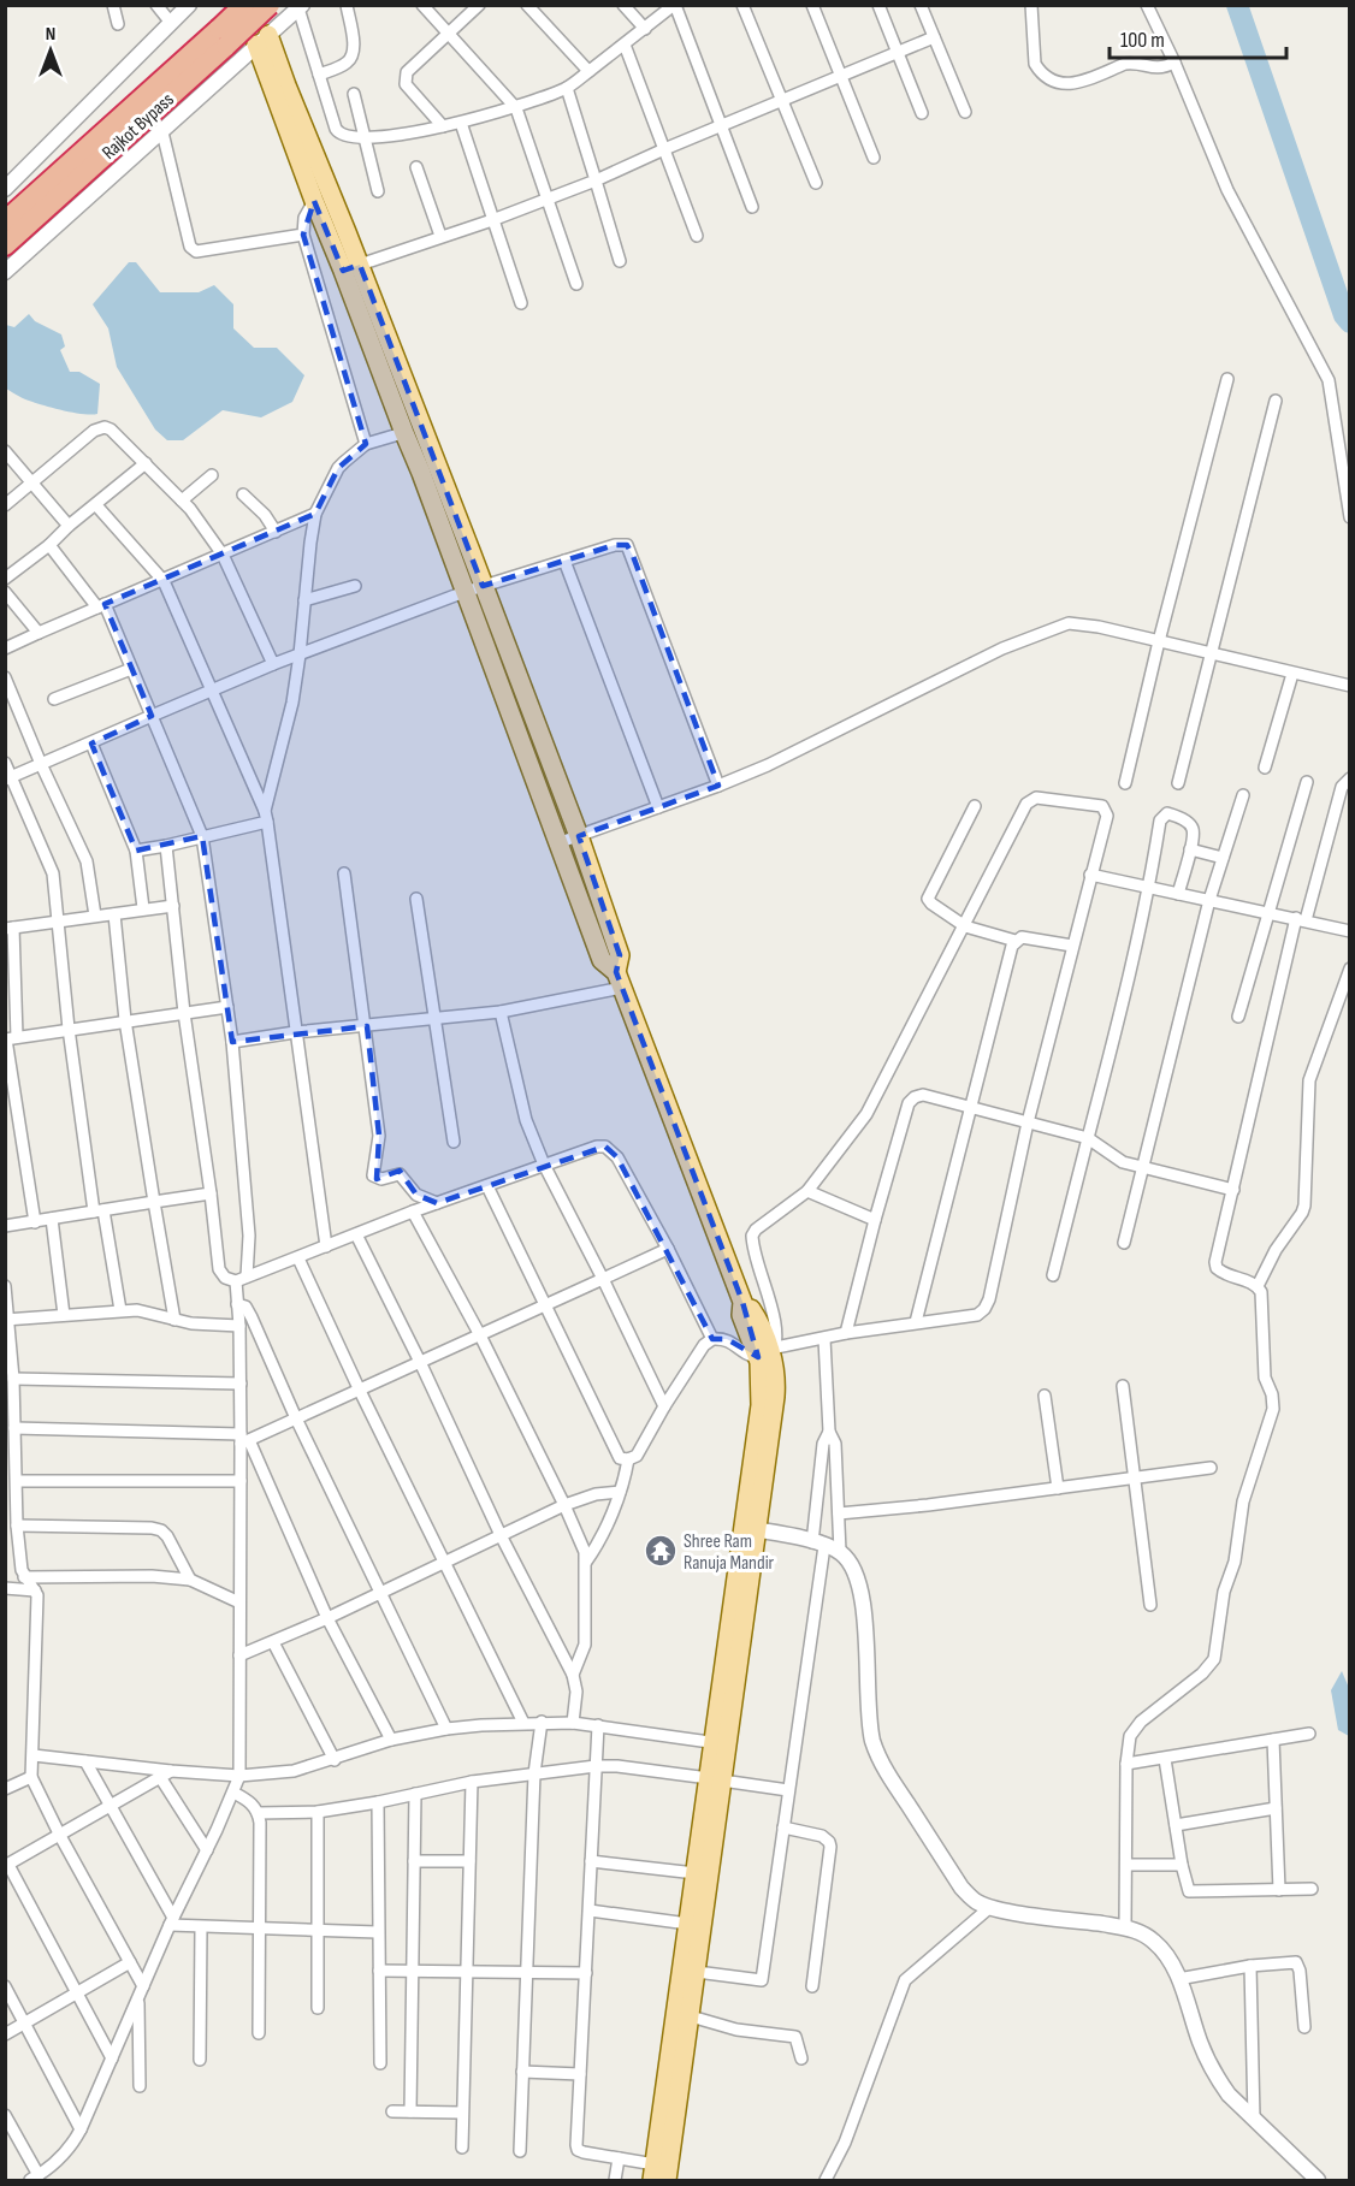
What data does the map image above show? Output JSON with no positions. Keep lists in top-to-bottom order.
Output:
{
  "streets": {
    "highway": ["Rajkot Bypass"]
  },
  "places": {
    "temple": ["Shree Ram Ranuja Mandir"]
  },
  "scale_bar": "100 m",
  "north": "top"
}
